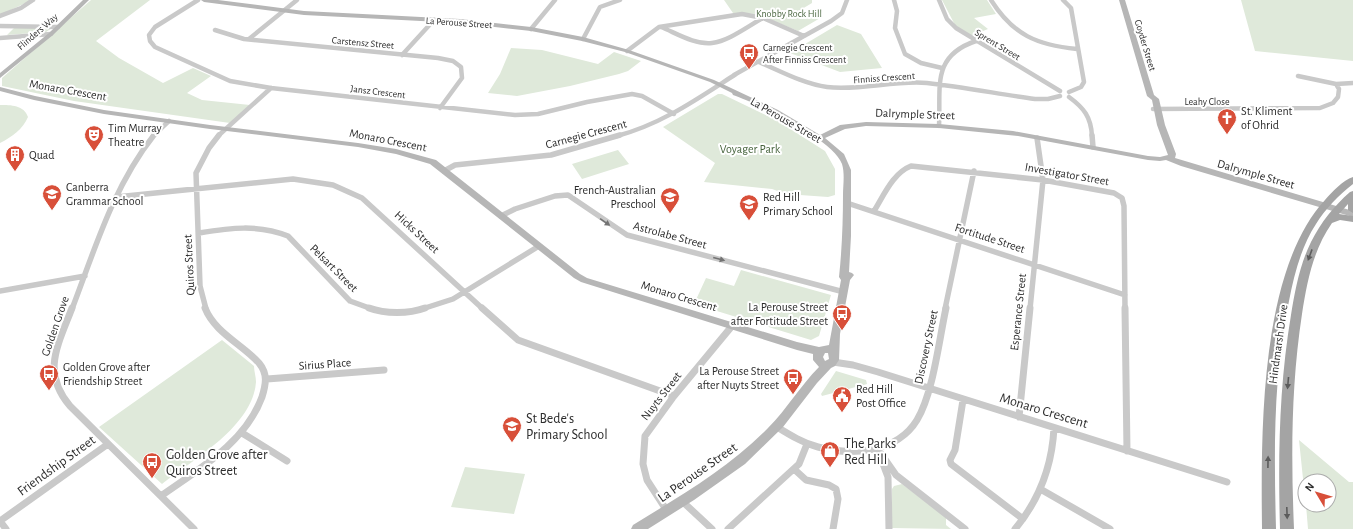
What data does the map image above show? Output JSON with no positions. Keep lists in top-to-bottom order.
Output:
{
  "streets": {
    "main road": ["Hindmarsh Drive"],
    "street": [
      "La Perouse Street",
      "Flinders Way",
      "Carstensz Street",
      "Sprent Street",
      "Goyder Street",
      "Finniss Crescent",
      "Monaro Crescent",
      "Jansz Crescent",
      "Leahy Close",
      "Dalrymple Street",
      "Carnegie Crescent",
      "Investigator Street",
      "Hicks Street",
      "Astrolabe Street",
      "Fortitude Street",
      "Quiros Street",
      "Pelsart Street",
      "Esperance Street",
      "Golden Grove",
      "Discovery Street",
      "Sirius Place",
      "Nuyts Street",
      "Friendship Street"
    ]
  },
  "crossings": [
    ["La Perouse Street", "Monaro Crescent"],
    ["La Perouse Street", "Dalrymple Street"],
    ["La Perouse Street", "Carnegie Crescent"],
    ["La Perouse Street", "Astrolabe Street"],
    ["La Perouse Street", "Fortitude Street"],
    ["La Perouse Street", "Discovery Street"],
    ["La Perouse Street", "Nuyts Street"],
    ["Carstensz Street", "Jansz Crescent"],
    ["Sprent Street", "Finniss Crescent"],
    ["Goyder Street", "Leahy Close"],
    ["Goyder Street", "Dalrymple Street"],
    ["Finniss Crescent", "Carnegie Crescent"],
    ["Monaro Crescent", "Carnegie Crescent"],
    ["Monaro Crescent", "Investigator Street"],
    ["Monaro Crescent", "Astrolabe Street"],
    ["Monaro Crescent", "Quiros Street"],
    ["Monaro Crescent", "Pelsart Street"],
    ["Monaro Crescent", "Esperance Street"],
    ["Monaro Crescent", "Golden Grove"],
    ["Monaro Crescent", "Discovery Street"],
    ["Monaro Crescent", "Nuyts Street"],
    ["Jansz Crescent", "Carnegie Crescent"],
    ["Jansz Crescent", "Quiros Street"],
    ["Dalrymple Street", "Esperance Street"],
    ["Dalrymple Street", "Hindmarsh Drive"],
    ["Investigator Street", "Fortitude Street"],
    ["Investigator Street", "Esperance Street"],
    ["Investigator Street", "Discovery Street"],
    ["Hicks Street", "Quiros Street"],
    ["Hicks Street", "Pelsart Street"],
    ["Hicks Street", "Golden Grove"],
    ["Hicks Street", "Nuyts Street"],
    ["Fortitude Street", "Esperance Street"],
    ["Fortitude Street", "Discovery Street"],
    ["Quiros Street", "Pelsart Street"],
    ["Quiros Street", "Sirius Place"],
    ["Golden Grove", "Friendship Street"]
  ],
  "one_way": ["Astrolabe Street"],
  "parks": ["Knobby Rock Hill", "Voyager Park"],
  "places": {
    "bus stop": [
      "Carnegie Crescent After Finniss Crescent",
      "La Perouse Street after Fortitude Street",
      "Golden Grove after Friendship Street",
      "La Perouse Street after Nuyts Street",
      "Golden Grove after Quiros Street"
    ],
    "church": ["St. Kliment of Ohrid"],
    "theatre": ["Tim Murray Theatre"],
    "building": ["Quad"],
    "school or university": [
      "Canberra Grammar School",
      "French-Australian Preschool",
      "Red Hill Primary School",
      "St Bede's Primary School"
    ],
    "public building": ["Red Hill Post Office"],
    "shop": ["The Parks Red Hill"]
  },
  "north": "top left"
}
